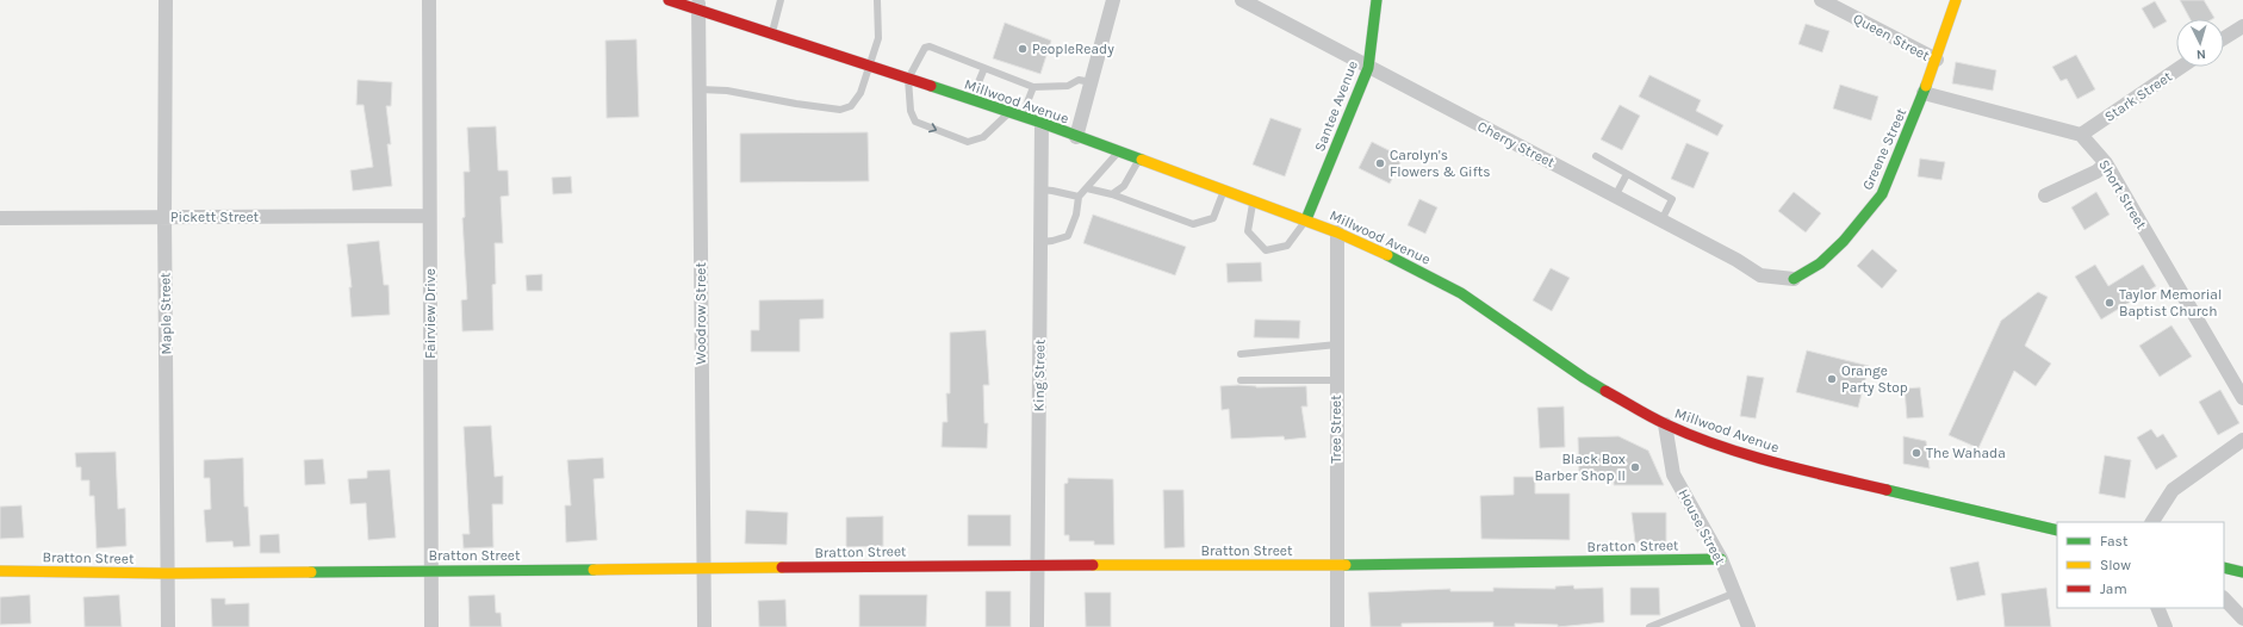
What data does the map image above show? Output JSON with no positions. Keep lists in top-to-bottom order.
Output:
{
  "streets": {
    "street": [
      "Queen Street",
      "Stark Street",
      "Millwood Avenue",
      "Santee Avenue",
      "Cherry Street",
      "Greene Street",
      "Short Street",
      "Pickett Street",
      "Maple Street",
      "Fairview Drive",
      "Woodrow Street",
      "King Street",
      "Tree Street",
      "House Street",
      "Bratton Street"
    ]
  },
  "crossings": [
    ["Queen Street", "Greene Street"],
    ["Stark Street", "Short Street"],
    ["Millwood Avenue", "Santee Avenue"],
    ["Millwood Avenue", "Woodrow Street"],
    ["Millwood Avenue", "King Street"],
    ["Millwood Avenue", "Tree Street"],
    ["Millwood Avenue", "House Street"],
    ["Santee Avenue", "Cherry Street"],
    ["Cherry Street", "Greene Street"],
    ["Pickett Street", "Maple Street"],
    ["Pickett Street", "Fairview Drive"],
    ["Maple Street", "Bratton Street"],
    ["Fairview Drive", "Bratton Street"],
    ["Woodrow Street", "Bratton Street"],
    ["King Street", "Bratton Street"],
    ["Tree Street", "Bratton Street"],
    ["House Street", "Bratton Street"]
  ],
  "places": [
    "PeopleReady",
    "Carolyn's Flowers & Gifts",
    "Taylor Memorial Baptist Church",
    "Orange Party Stop",
    "The Wahada",
    "Black Box Barber Shop II"
  ],
  "legend": ["Fast", "Slow", "Jam"],
  "north": "bottom"
}
